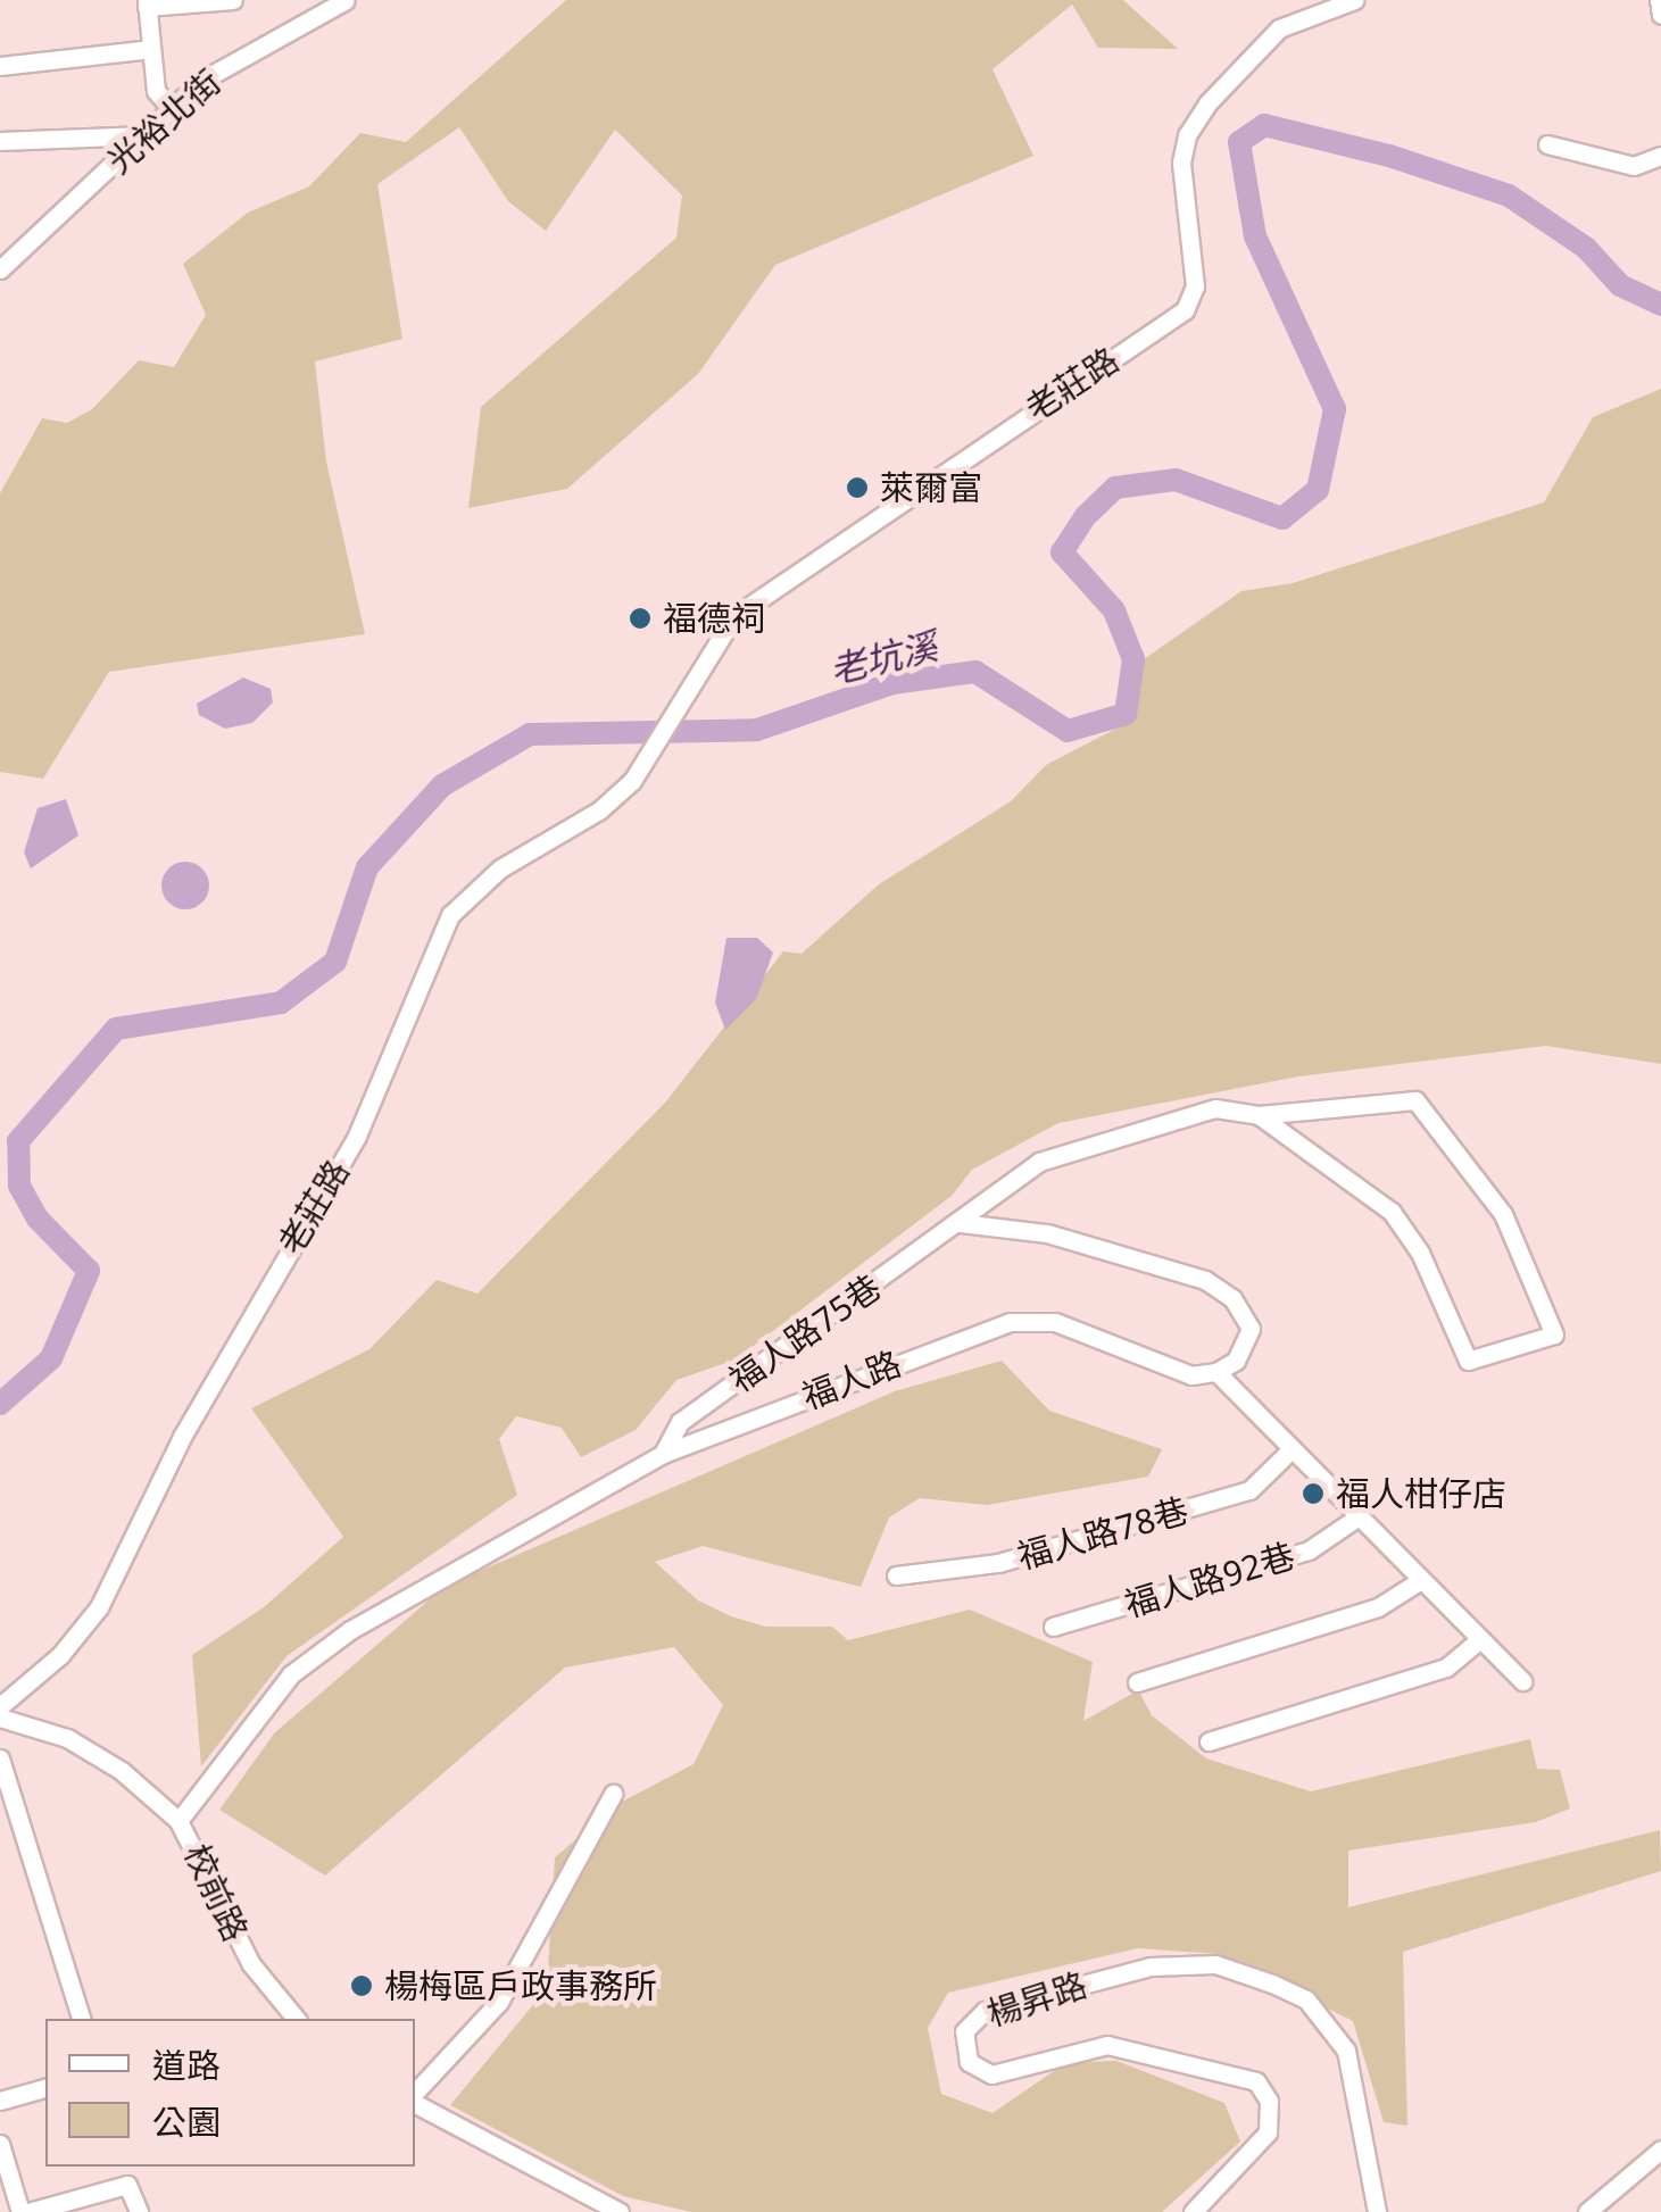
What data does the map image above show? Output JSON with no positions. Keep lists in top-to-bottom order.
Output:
{
  "streets": {
    "street": [
      "光裕北街",
      "老莊路",
      "福人路75巷",
      "福人路",
      "福人路78巷",
      "福人路92巷",
      "校前路",
      "楊昇路"
    ]
  },
  "crossings": [
    ["福人路75巷", "福人路"],
    ["福人路", "校前路"]
  ],
  "water": ["老坑溪"],
  "places": [
    "萊爾富",
    "福德祠",
    "福人柑仔店",
    "楊梅區戶政事務所"
  ],
  "legend": ["道路", "公園"]
}
